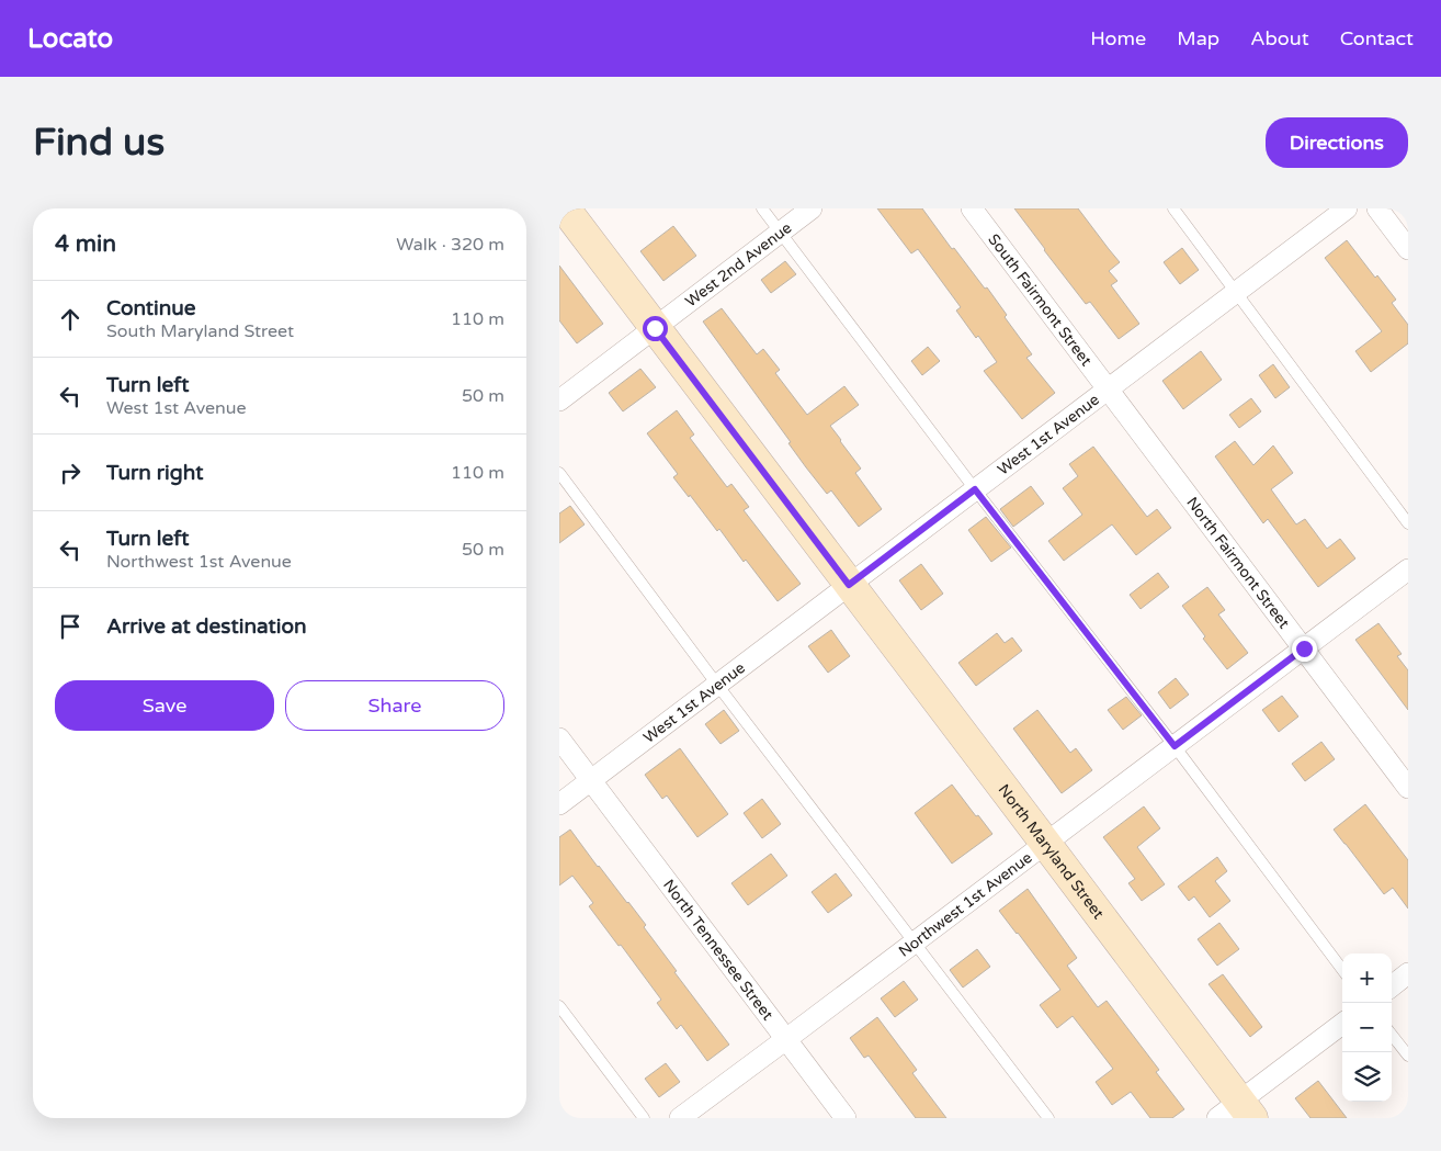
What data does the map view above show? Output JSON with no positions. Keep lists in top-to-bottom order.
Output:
{
  "streets": {
    "street": [
      "West 2nd Avenue",
      "South Fairmont Street",
      "West 1st Avenue",
      "North Fairmont Street",
      "North Maryland Street",
      "Northwest 1st Avenue",
      "North Tennessee Street"
    ]
  },
  "crossings": [
    ["West 2nd Avenue", "North Maryland Street"],
    ["South Fairmont Street", "West 1st Avenue"],
    ["South Fairmont Street", "North Fairmont Street"],
    ["West 1st Avenue", "North Fairmont Street"],
    ["West 1st Avenue", "North Maryland Street"],
    ["West 1st Avenue", "North Tennessee Street"],
    ["North Fairmont Street", "Northwest 1st Avenue"],
    ["North Maryland Street", "Northwest 1st Avenue"],
    ["Northwest 1st Avenue", "North Tennessee Street"]
  ],
  "page": {
    "header": "Locato",
    "nav": [
      "Home",
      "Map",
      "About",
      "Contact"
    ],
    "buttons": [
      "Directions",
      ["Save", "Share"]
    ],
    "title": "Find us",
    "heading": ["4 min", "Walk · 320 m"],
    "list": [
      ["Continue", "South Maryland Street", "110 m"],
      ["Turn left", "West 1st Avenue", "50 m"],
      ["Turn right", "110 m"],
      ["Turn left", "Northwest 1st Avenue", "50 m"],
      "Arrive at destination"
    ],
    "map_buttons": ["+", "−"]
  }
}
